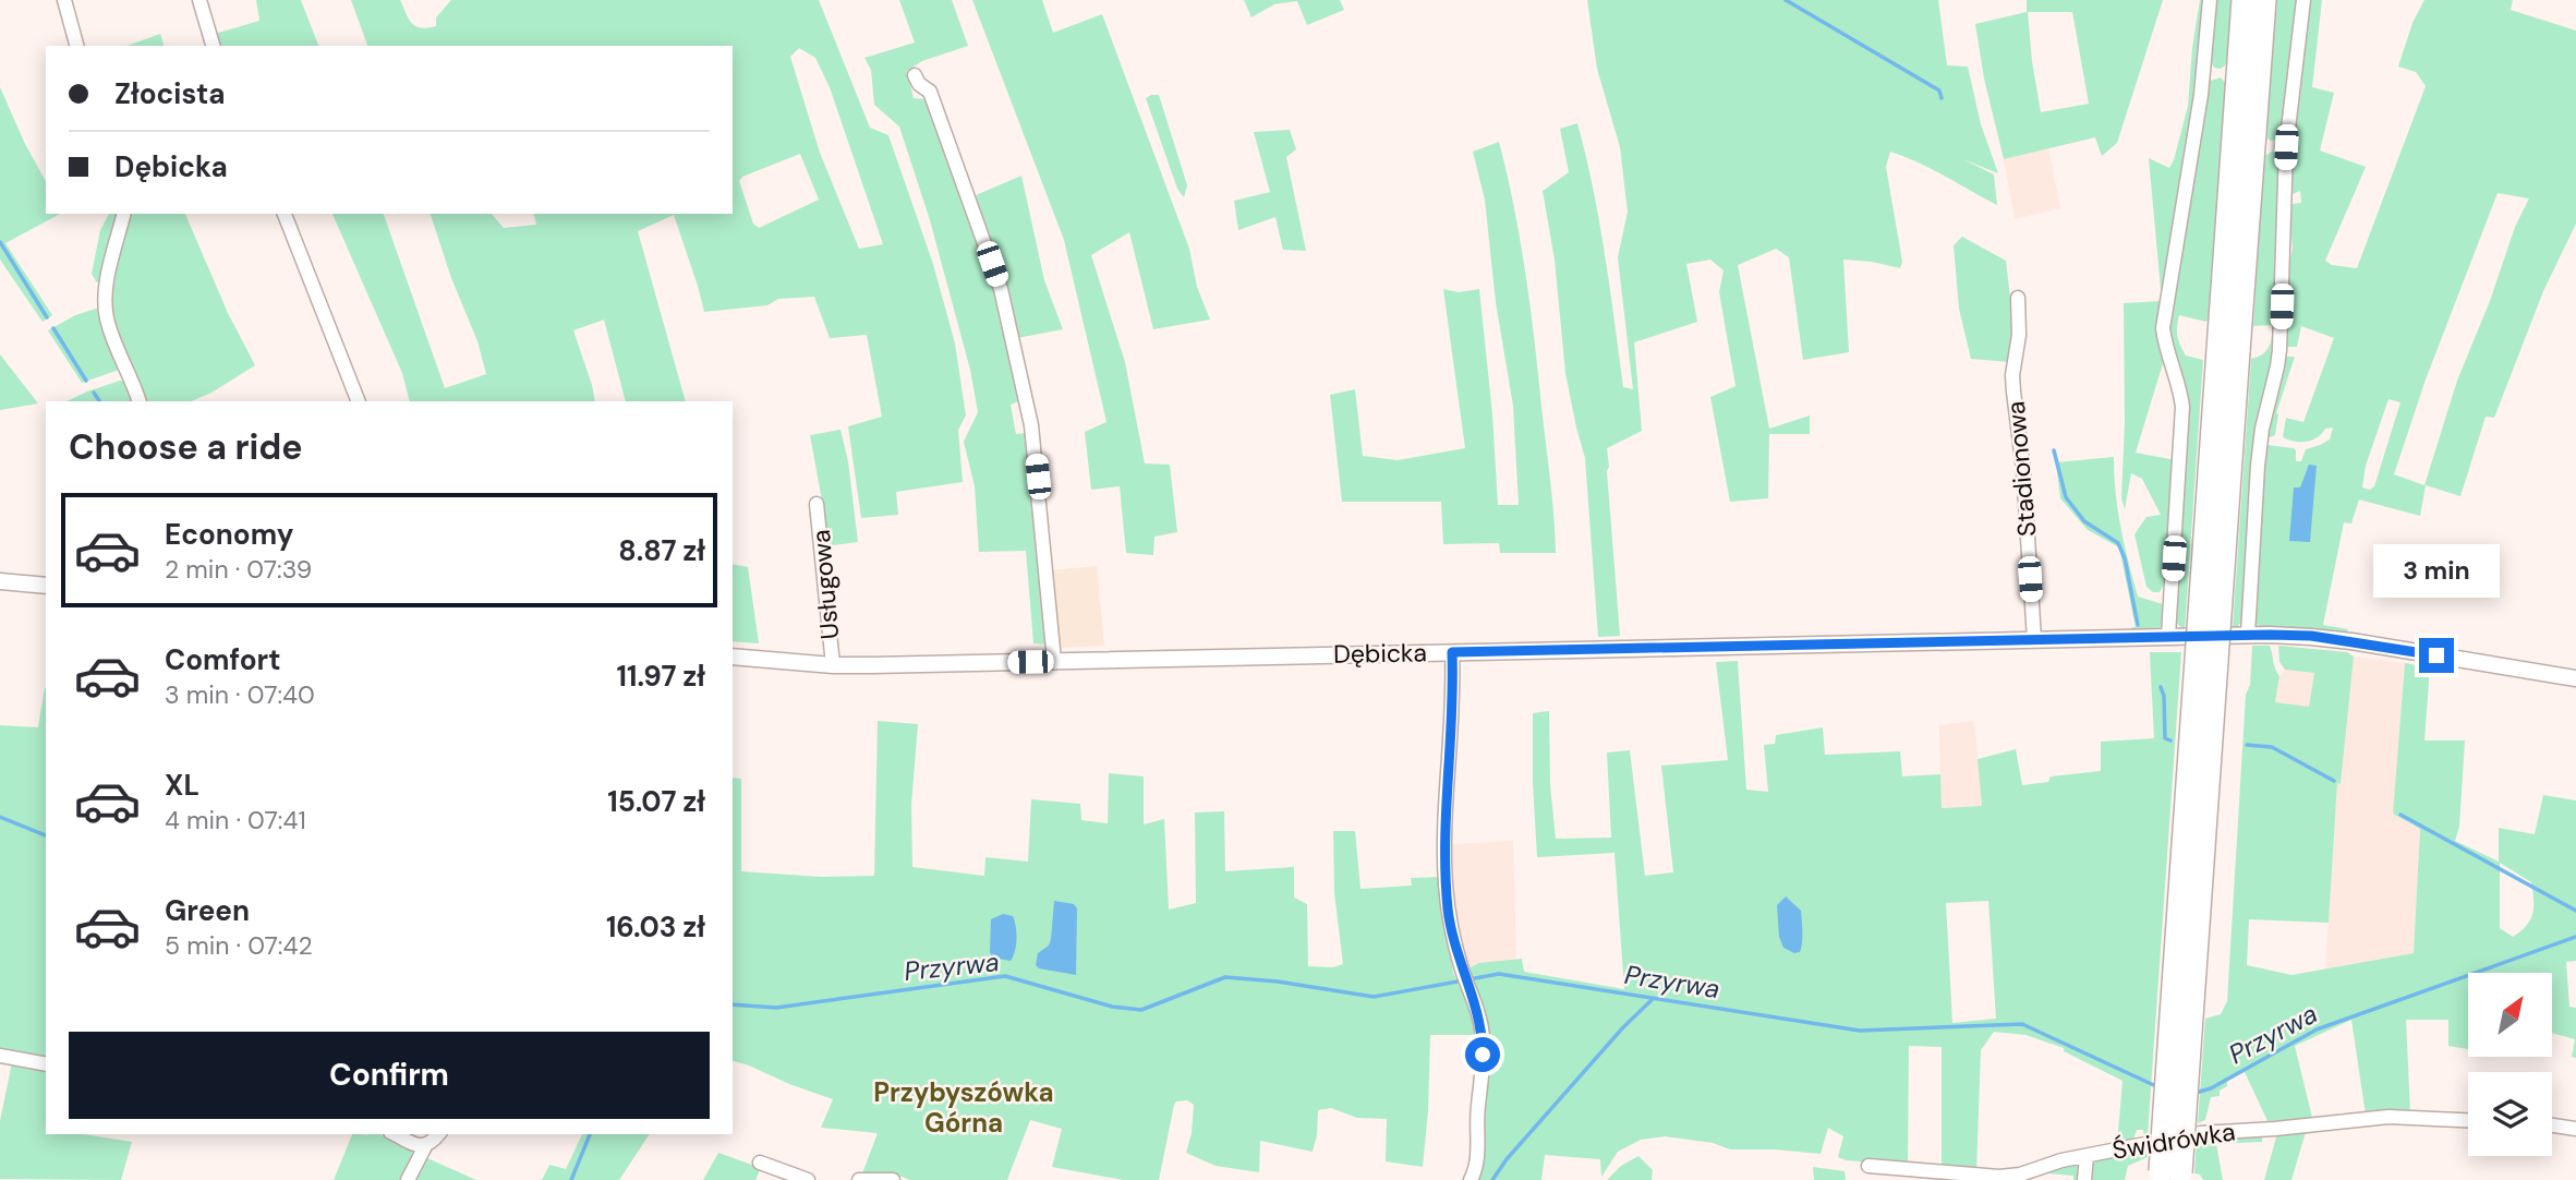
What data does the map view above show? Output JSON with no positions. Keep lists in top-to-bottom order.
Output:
{
  "streets": {
    "street": [
      "Stadionowa",
      "Usługowa",
      "Dębicka",
      "Świdrówka"
    ]
  },
  "crossings": [
    ["Stadionowa", "Dębicka"],
    ["Usługowa", "Dębicka"]
  ],
  "districts": ["Przybyszówka Górna"],
  "water": ["Przyrwa"],
  "north": "top right",
  "page": {
    "banner": ["Złocista", "Dębicka"],
    "heading": "Choose a ride",
    "list": [
      {
        "name": "Economy",
        "note": "2 min · 07:39",
        "value": "8.87 zł"
      },
      {
        "name": "Comfort",
        "note": "3 min · 07:40",
        "value": "11.97 zł"
      },
      {
        "name": "XL",
        "note": "4 min · 07:41",
        "value": "15.07 zł"
      },
      {
        "name": "Green",
        "note": "5 min · 07:42",
        "value": "16.03 zł"
      }
    ],
    "bubble": "3 min",
    "buttons": "Confirm"
  }
}
